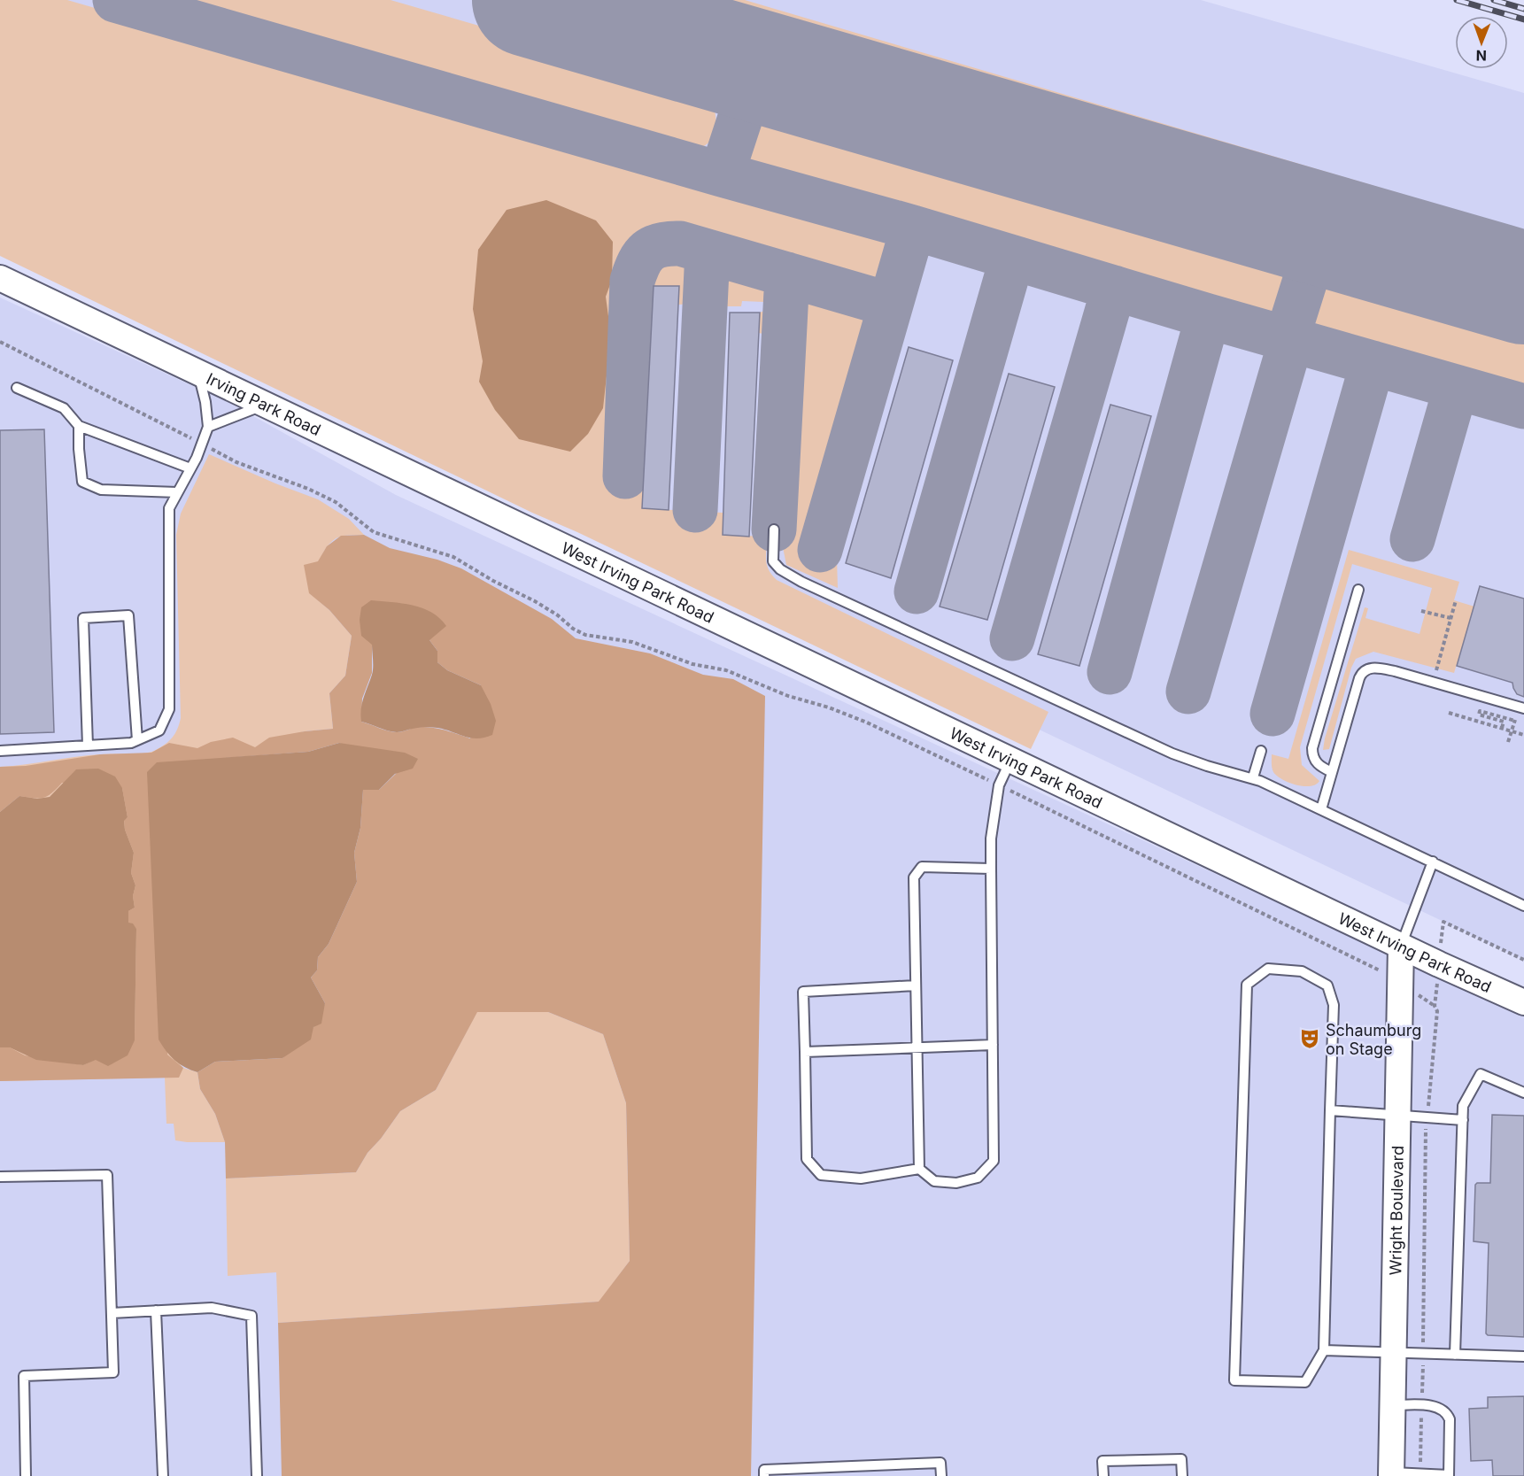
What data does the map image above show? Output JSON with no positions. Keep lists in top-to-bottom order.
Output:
{
  "streets": {
    "main road": ["Irving Park Road", "West Irving Park Road", "Wright Boulevard"]
  },
  "crossings": [
    ["Irving Park Road", "West Irving Park Road"],
    ["West Irving Park Road", "Wright Boulevard"]
  ],
  "places": {
    "theatre": ["Schaumburg on Stage"]
  },
  "north": "bottom"
}
